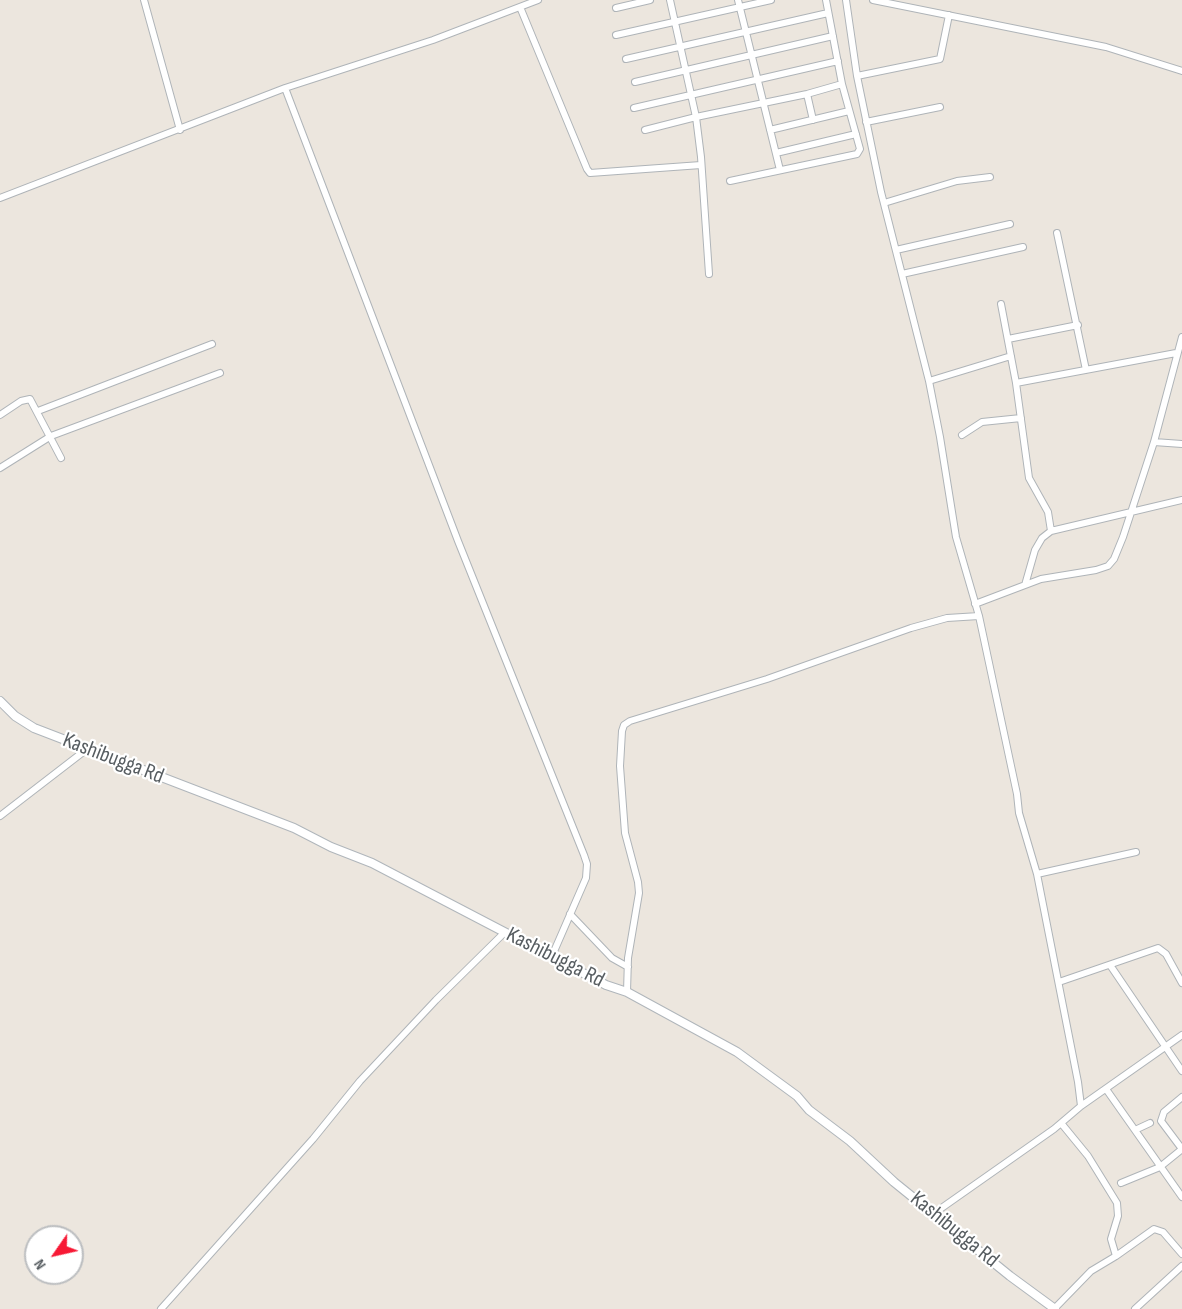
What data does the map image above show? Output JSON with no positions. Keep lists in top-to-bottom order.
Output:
{
  "streets": {
    "main road": ["Kashibugga Rd"]
  },
  "north": "bottom left"
}
